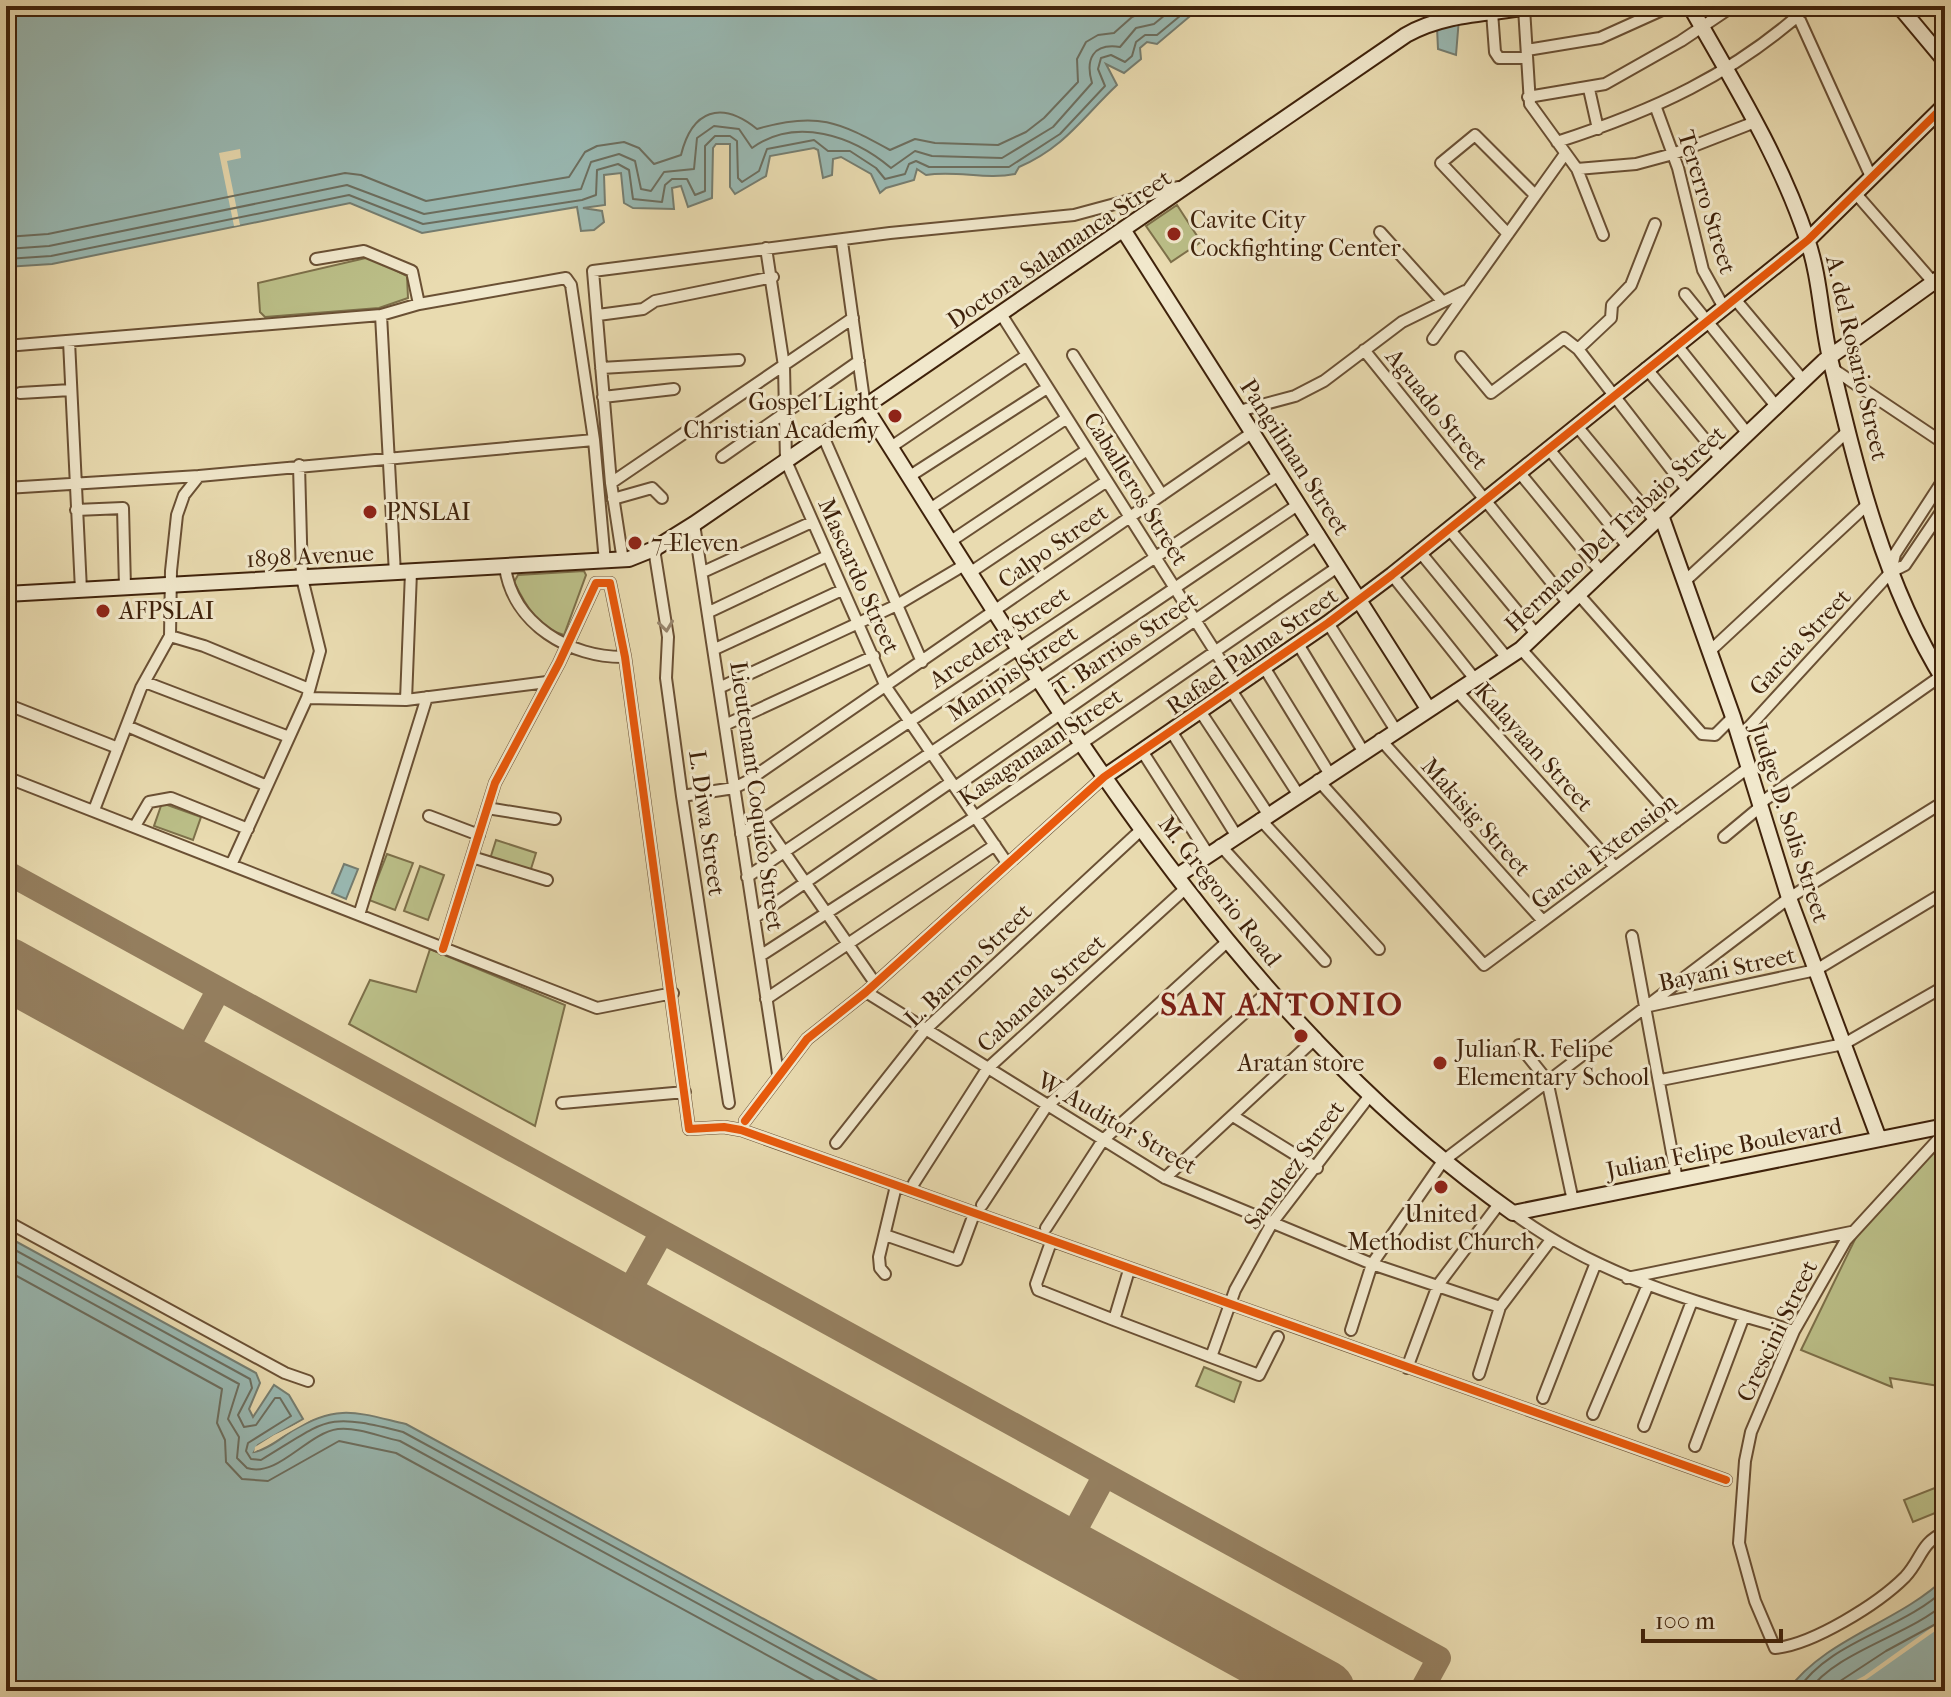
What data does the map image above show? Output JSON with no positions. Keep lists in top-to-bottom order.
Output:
{
  "streets": {
    "street": [
      "Tererro Street",
      "Doctora Salamanca Street",
      "A. del Rosario Street",
      "Aguado Street",
      "Pangilinan Street",
      "Caballeros Street",
      "Hermano Del Trabajo Street",
      "Calpo Street",
      "1898 Avenue",
      "Mascardo Street",
      "Arcedera Street",
      "Garcia Street",
      "T. Barrios Street",
      "Rafael Palma Street",
      "Manipis Street",
      "Kasaganaan Street",
      "Kalayaan Street",
      "Lieutenant Coquico Street",
      "Makisig Street",
      "L. Diwa Street",
      "Judge D. Solis Street",
      "Garcia Extension",
      "M. Gregorio Road",
      "L. Barron Street",
      "Bayani Street",
      "Cabanela Street",
      "W. Auditor Street",
      "Julian Felipe Boulevard",
      "Sanchez Street",
      "Crescini Street"
    ]
  },
  "crossings": [
    ["Tererro Street", "Hermano Del Trabajo Street"],
    ["Tererro Street", "Rafael Palma Street"],
    ["Doctora Salamanca Street", "Pangilinan Street"],
    ["Doctora Salamanca Street", "Caballeros Street"],
    ["Doctora Salamanca Street", "1898 Avenue"],
    ["Doctora Salamanca Street", "Mascardo Street"],
    ["Doctora Salamanca Street", "Lieutenant Coquico Street"],
    ["Doctora Salamanca Street", "L. Diwa Street"],
    ["Doctora Salamanca Street", "M. Gregorio Road"],
    ["A. del Rosario Street", "Hermano Del Trabajo Street"],
    ["A. del Rosario Street", "Garcia Street"],
    ["A. del Rosario Street", "Rafael Palma Street"],
    ["Aguado Street", "Hermano Del Trabajo Street"],
    ["Aguado Street", "Rafael Palma Street"],
    ["Aguado Street", "Judge D. Solis Street"],
    ["Pangilinan Street", "Hermano Del Trabajo Street"],
    ["Pangilinan Street", "Calpo Street"],
    ["Pangilinan Street", "Arcedera Street"],
    ["Pangilinan Street", "T. Barrios Street"],
    ["Pangilinan Street", "Rafael Palma Street"],
    ["Pangilinan Street", "Manipis Street"],
    ["Pangilinan Street", "Kasaganaan Street"],
    ["Caballeros Street", "Hermano Del Trabajo Street"],
    ["Caballeros Street", "Calpo Street"],
    ["Caballeros Street", "Arcedera Street"],
    ["Caballeros Street", "T. Barrios Street"],
    ["Caballeros Street", "Rafael Palma Street"],
    ["Caballeros Street", "Manipis Street"],
    ["Caballeros Street", "Kasaganaan Street"],
    ["Hermano Del Trabajo Street", "Kalayaan Street"],
    ["Hermano Del Trabajo Street", "Makisig Street"],
    ["Hermano Del Trabajo Street", "Judge D. Solis Street"],
    ["Hermano Del Trabajo Street", "Garcia Extension"],
    ["Hermano Del Trabajo Street", "M. Gregorio Road"],
    ["Calpo Street", "Mascardo Street"],
    ["Calpo Street", "Lieutenant Coquico Street"],
    ["Calpo Street", "M. Gregorio Road"],
    ["Mascardo Street", "Arcedera Street"],
    ["Mascardo Street", "T. Barrios Street"],
    ["Mascardo Street", "Rafael Palma Street"],
    ["Mascardo Street", "Manipis Street"],
    ["Mascardo Street", "Kasaganaan Street"],
    ["Arcedera Street", "Lieutenant Coquico Street"],
    ["Arcedera Street", "M. Gregorio Road"],
    ["Garcia Street", "Judge D. Solis Street"],
    ["T. Barrios Street", "Lieutenant Coquico Street"],
    ["T. Barrios Street", "M. Gregorio Road"],
    ["Rafael Palma Street", "Lieutenant Coquico Street"],
    ["Rafael Palma Street", "M. Gregorio Road"],
    ["Rafael Palma Street", "W. Auditor Street"],
    ["Manipis Street", "Lieutenant Coquico Street"],
    ["Manipis Street", "M. Gregorio Road"],
    ["Kasaganaan Street", "Lieutenant Coquico Street"],
    ["Kasaganaan Street", "M. Gregorio Road"],
    ["Kalayaan Street", "Garcia Extension"],
    ["Makisig Street", "Garcia Extension"],
    ["Judge D. Solis Street", "Garcia Extension"],
    ["Judge D. Solis Street", "Bayani Street"],
    ["Judge D. Solis Street", "Julian Felipe Boulevard"],
    ["M. Gregorio Road", "L. Barron Street"],
    ["M. Gregorio Road", "Cabanela Street"],
    ["M. Gregorio Road", "Julian Felipe Boulevard"],
    ["M. Gregorio Road", "Sanchez Street"],
    ["M. Gregorio Road", "Crescini Street"],
    ["L. Barron Street", "W. Auditor Street"],
    ["Cabanela Street", "W. Auditor Street"],
    ["W. Auditor Street", "Sanchez Street"]
  ],
  "districts": ["SAN ANTONIO"],
  "places": [
    "Cavite City Cockfighting Center",
    "Gospel Light Christian Academy",
    "PNSLAI",
    "7-Eleven",
    "AFPSLAI",
    "Aratan store",
    "Julian R. Felipe Elementary School",
    "United Methodist Church"
  ],
  "scale_bar": "100 m"
}
